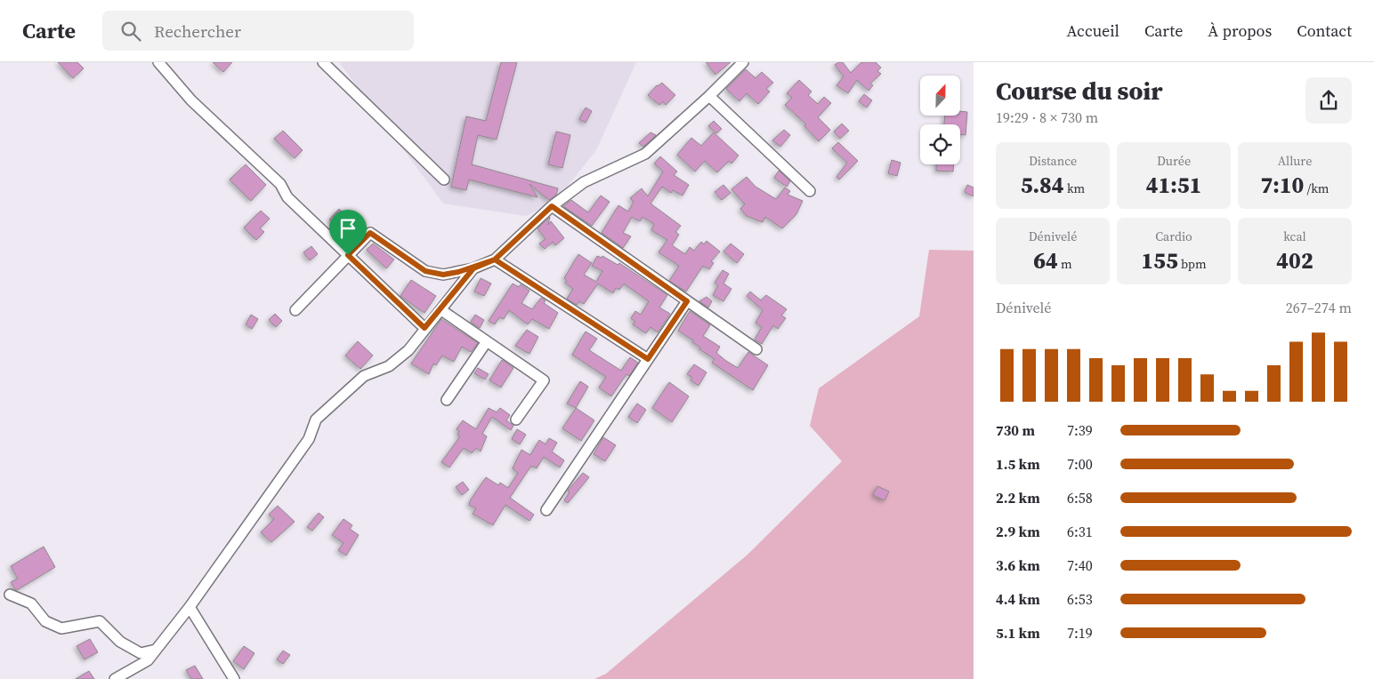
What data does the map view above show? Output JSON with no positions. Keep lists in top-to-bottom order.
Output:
{
  "north": "top",
  "page": {
    "header": "Carte",
    "search": "Rechercher",
    "nav": [
      "Accueil",
      "Carte",
      "À propos",
      "Contact"
    ],
    "heading": ["Course du soir", "19:29 · 8 × 730 m"],
    "stats": [
      ["Distance", "5.84 km"],
      ["Durée", "41:51"],
      ["Allure", "7:10 /km"],
      ["Dénivelé", "64 m"],
      ["Cardio", "155 bpm"],
      ["kcal", "402"]
    ],
    "chart": ["Dénivelé", "267–274 m"],
    "list": [
      {
        "name": "730 m",
        "note": "7:39"
      },
      {
        "name": "1.5 km",
        "note": "7:00"
      },
      {
        "name": "2.2 km",
        "note": "6:58"
      },
      {
        "name": "2.9 km",
        "note": "6:31"
      },
      {
        "name": "3.6 km",
        "note": "7:40"
      },
      {
        "name": "4.4 km",
        "note": "6:53"
      },
      {
        "name": "5.1 km",
        "note": "7:19"
      }
    ]
  }
}
